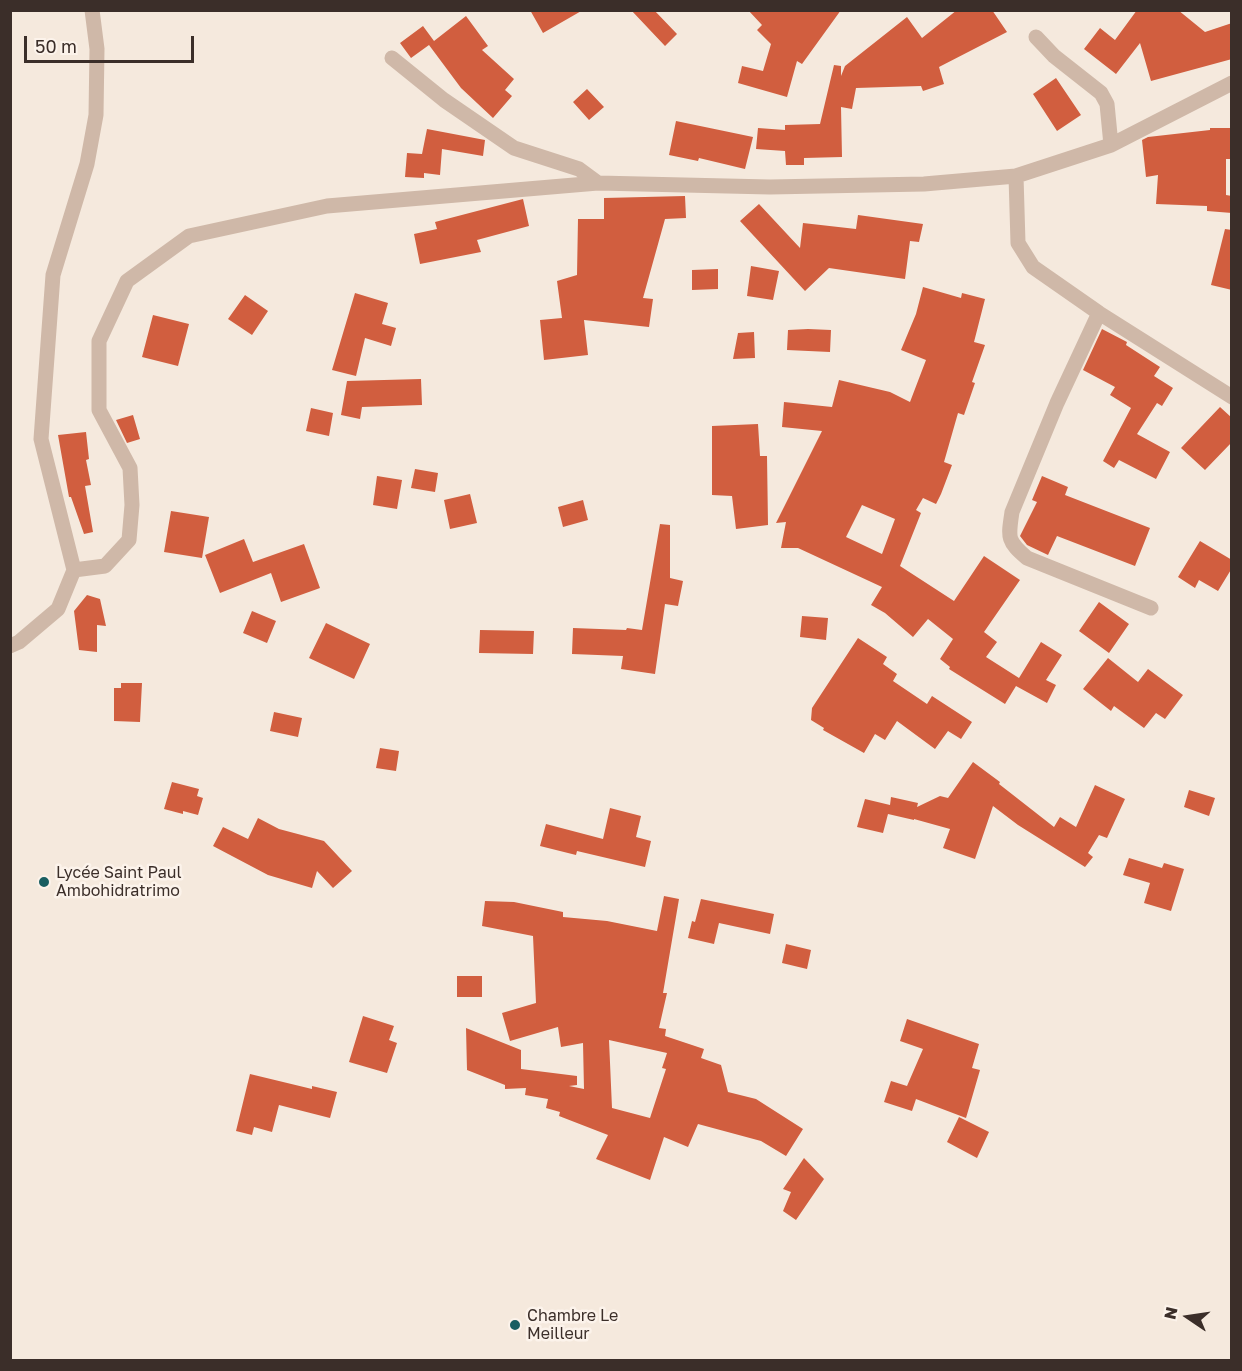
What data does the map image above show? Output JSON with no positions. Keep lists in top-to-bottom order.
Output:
{
  "places": ["Lycée Saint Paul Ambohidratrimo", "Chambre Le Meilleur"],
  "scale_bar": "50 m",
  "north": "left"
}
